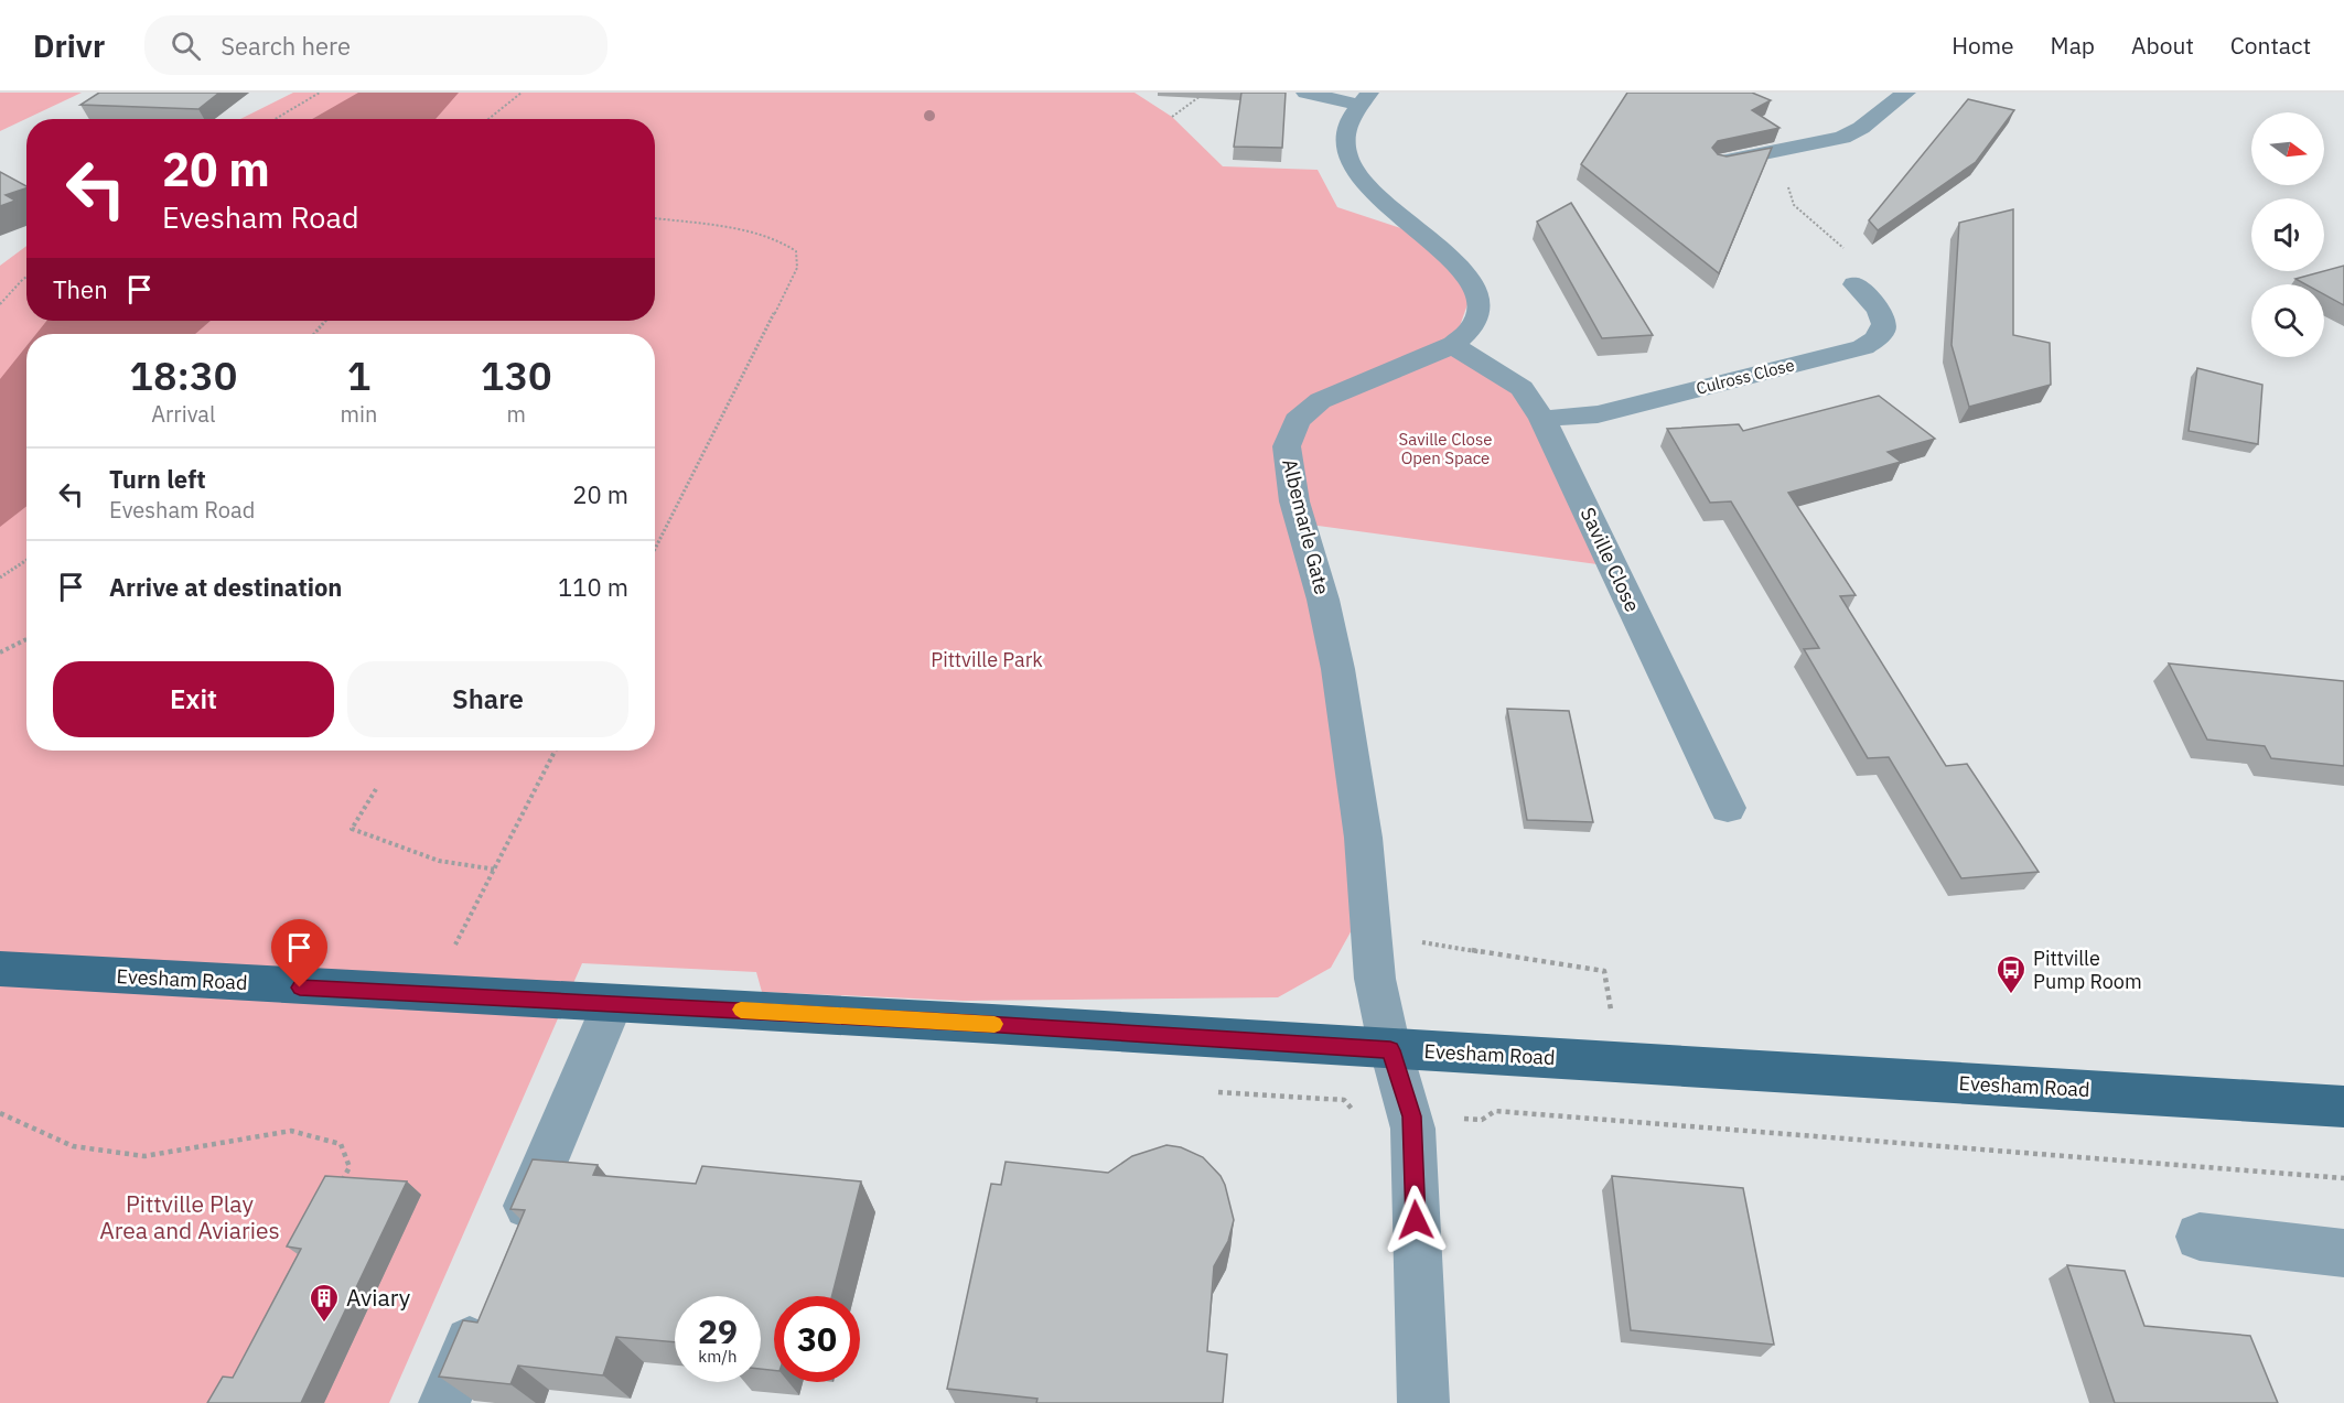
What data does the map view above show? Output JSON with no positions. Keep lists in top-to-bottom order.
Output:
{
  "streets": {
    "main road": ["Evesham Road"],
    "street": ["Culross Close", "Albemarle Gate", "Saville Close"]
  },
  "crossings": [
    ["Culross Close", "Saville Close"],
    ["Albemarle Gate", "Saville Close"],
    ["Albemarle Gate", "Evesham Road"]
  ],
  "parks": ["Saville Close Open Space", "Pittville Park", "Pittville Play Area and Aviaries"],
  "places": {
    "bus stop": ["Pittville Pump Room"],
    "building": ["Aviary"]
  },
  "north": "right",
  "page": {
    "header": "Drivr",
    "search": "Search here",
    "nav": [
      "Home",
      "Map",
      "About",
      "Contact"
    ],
    "turn": ["20 m", "Evesham Road"],
    "then": "Then",
    "eta": [
      "18:30",
      "Arrival",
      "1",
      "min",
      "130",
      "m"
    ],
    "list": [
      {
        "name": "Turn left",
        "note": "Evesham Road",
        "value": "20 m"
      },
      {
        "name": "Arrive at destination",
        "value": "110 m"
      }
    ],
    "buttons": ["Exit", "Share"],
    "speed": "29 km/h",
    "limit": "30"
  }
}
